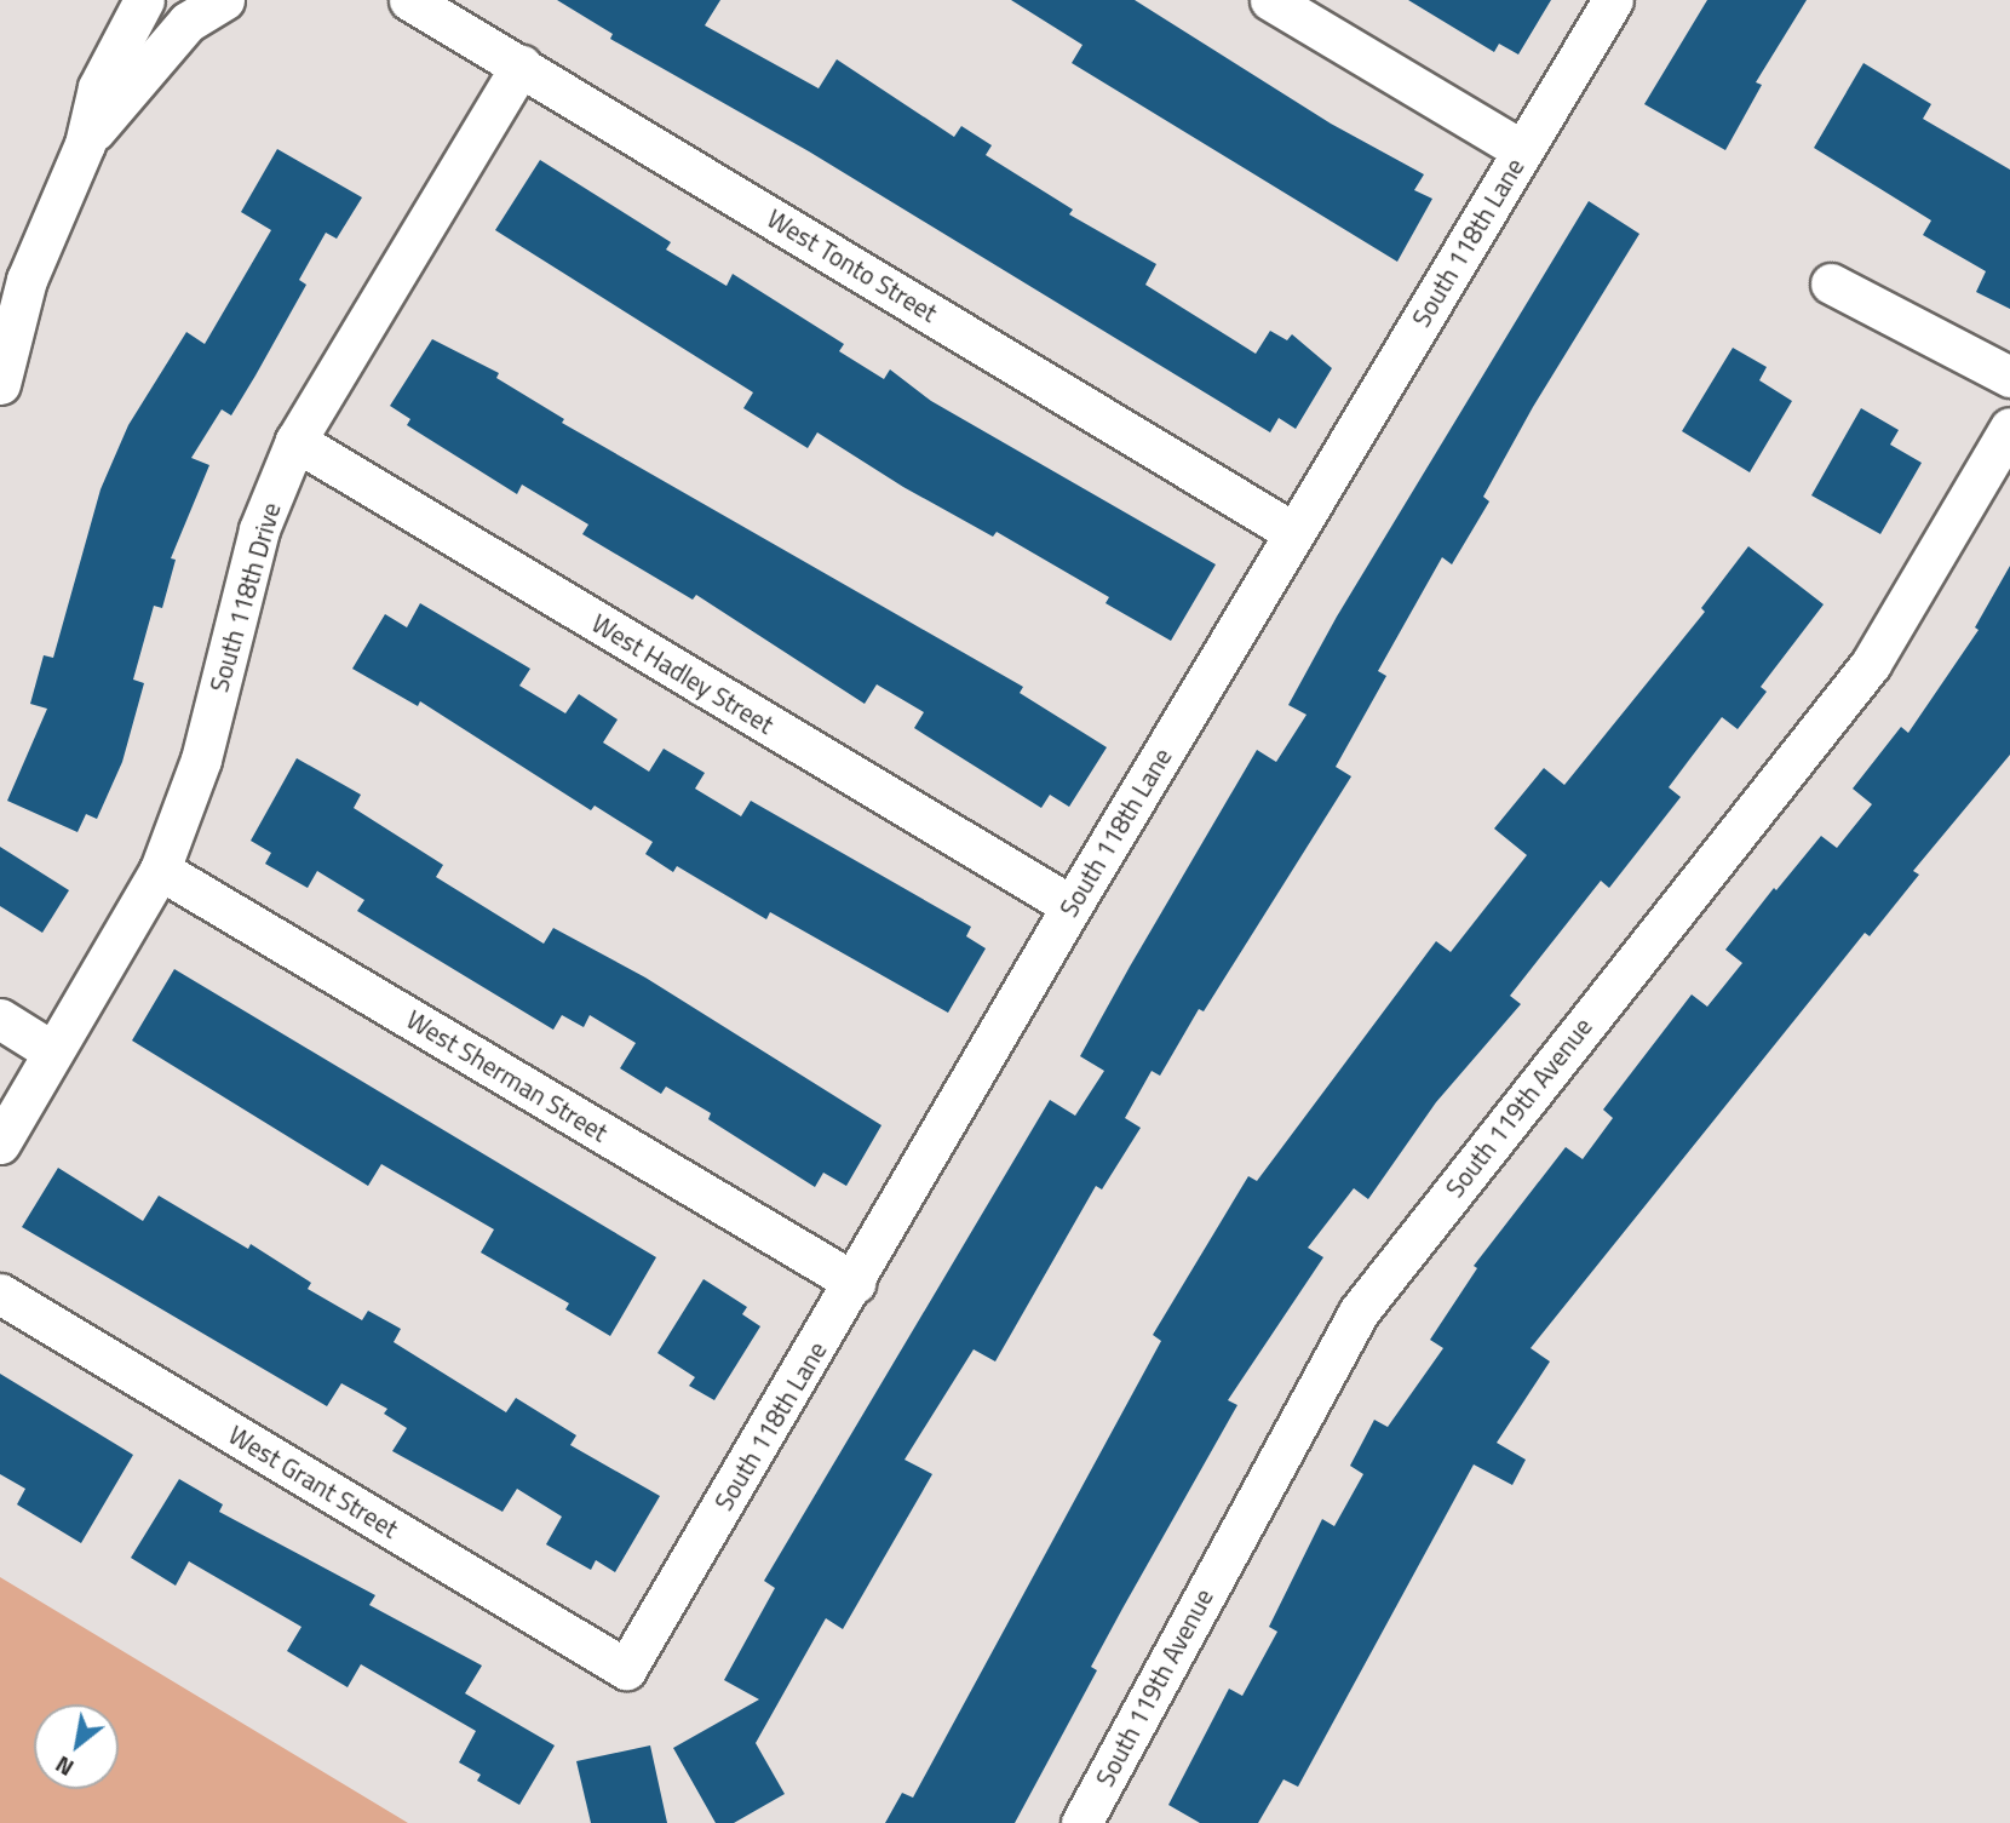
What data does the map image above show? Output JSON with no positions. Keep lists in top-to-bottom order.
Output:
{
  "streets": {
    "street": [
      "South 118th Lane",
      "West Tonto Street",
      "South 118th Drive",
      "West Hadley Street",
      "West Sherman Street",
      "South 119th Avenue",
      "West Grant Street"
    ]
  },
  "crossings": [
    ["South 118th Lane", "West Tonto Street"],
    ["South 118th Lane", "West Hadley Street"],
    ["South 118th Lane", "West Sherman Street"],
    ["South 118th Lane", "West Grant Street"],
    ["West Tonto Street", "South 118th Drive"],
    ["South 118th Drive", "West Hadley Street"],
    ["South 118th Drive", "West Sherman Street"]
  ],
  "north": "bottom left"
}
